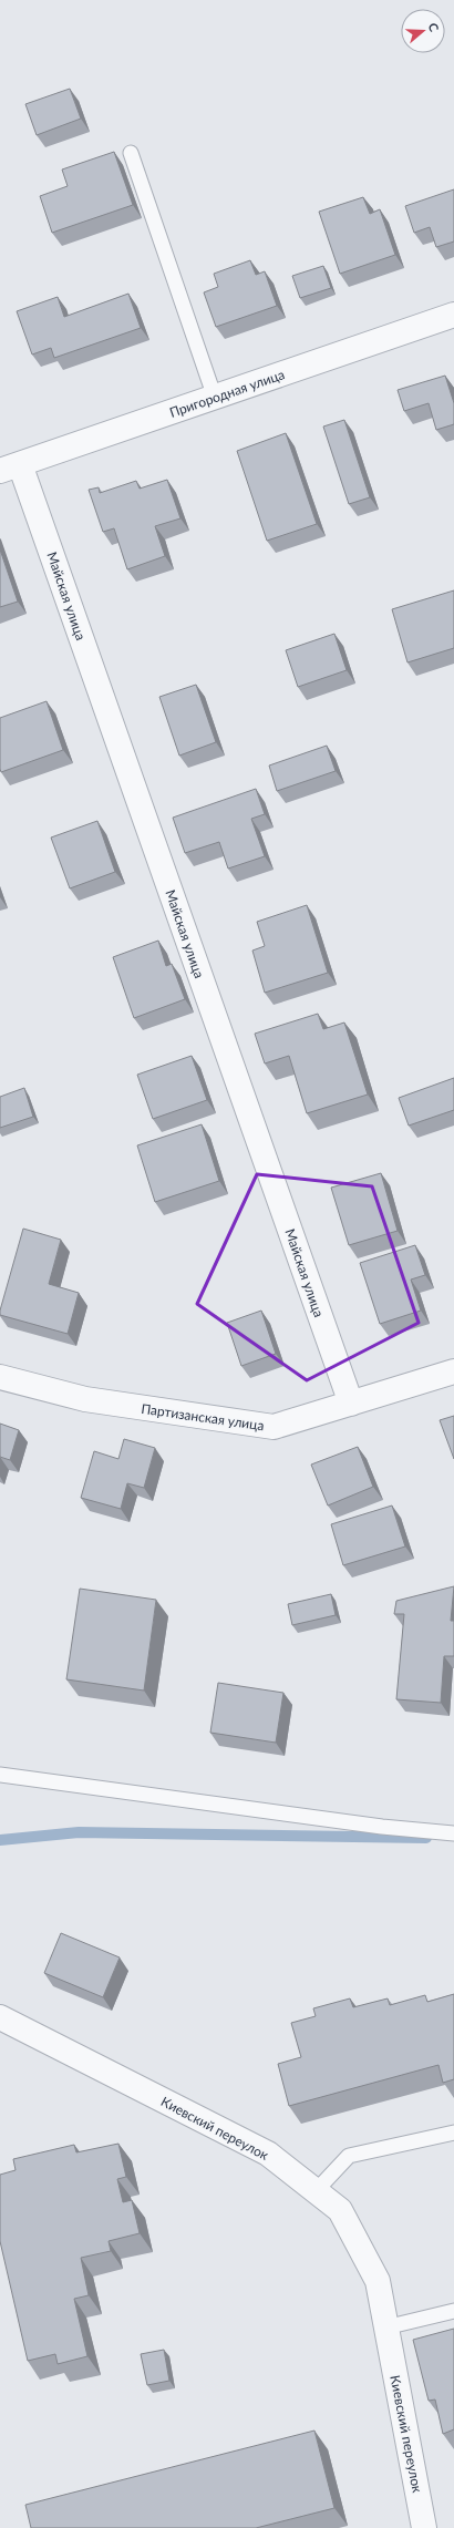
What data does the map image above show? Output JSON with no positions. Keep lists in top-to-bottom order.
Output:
{
  "streets": {
    "street": [
      "Пригородная улица",
      "Майская улица",
      "Партизанская улица",
      "Киевский переулок"
    ]
  },
  "crossings": [
    ["Пригородная улица", "Майская улица"],
    ["Майская улица", "Партизанская улица"]
  ],
  "north": "right"
}
